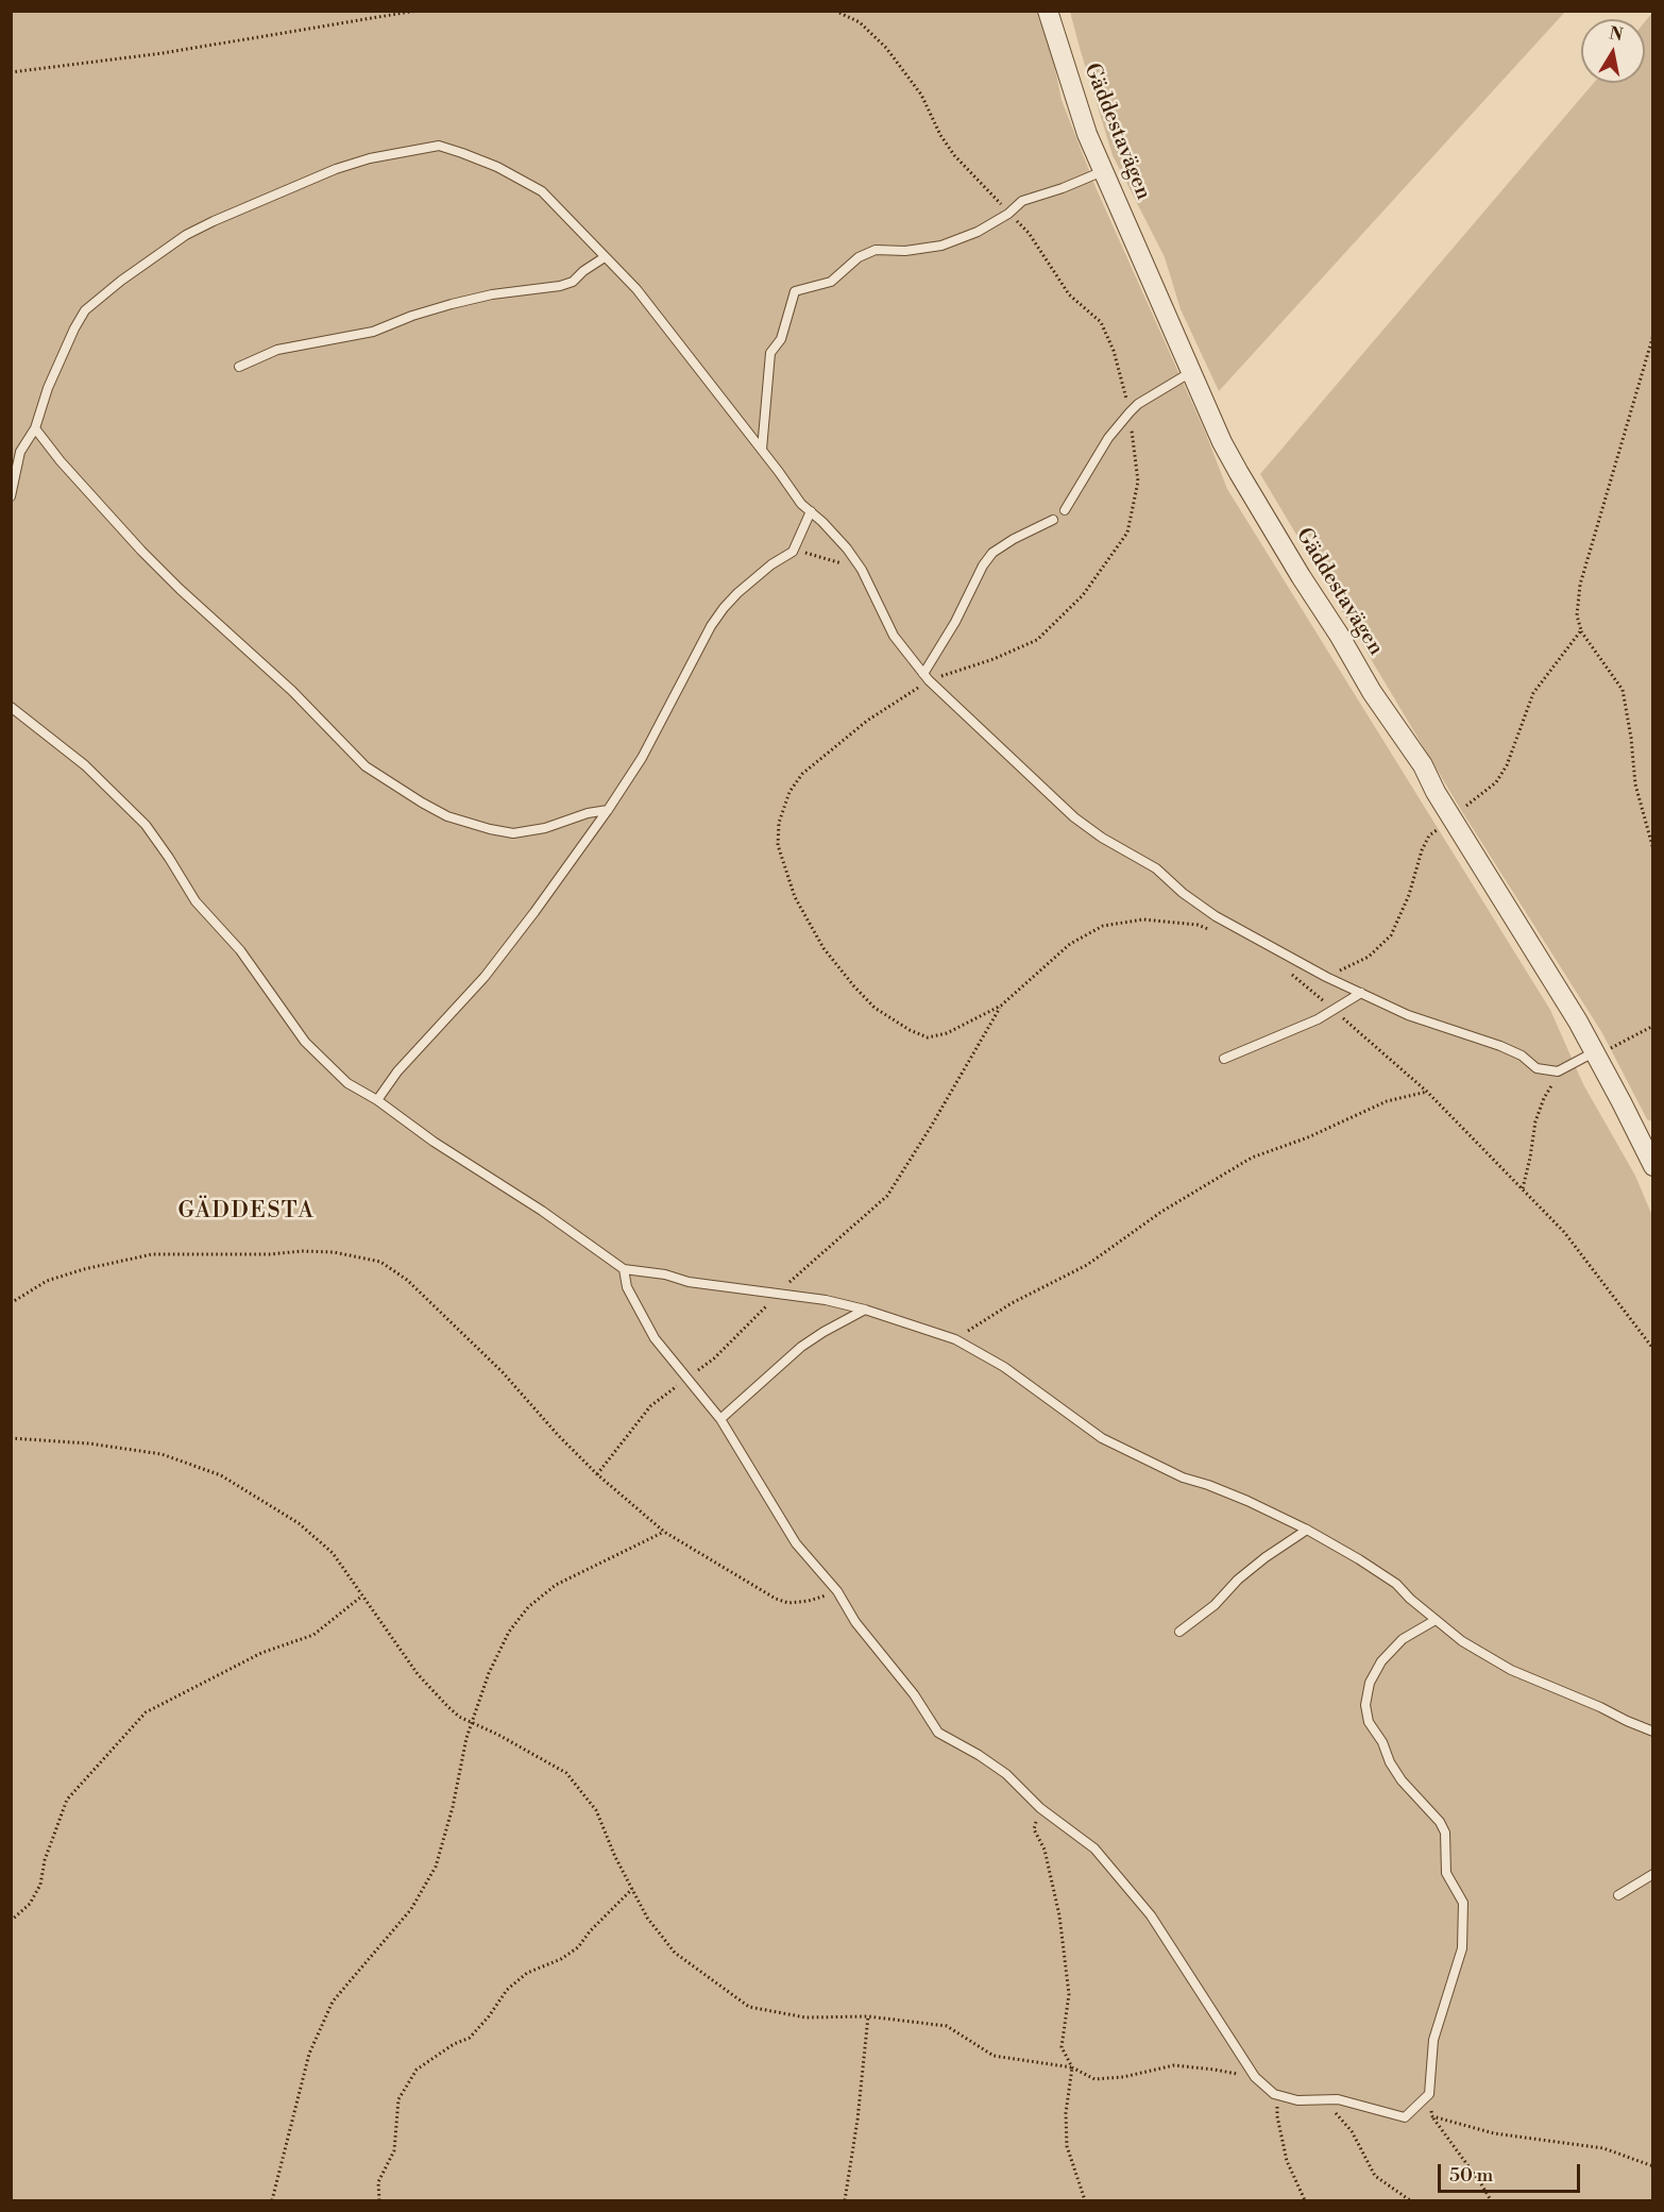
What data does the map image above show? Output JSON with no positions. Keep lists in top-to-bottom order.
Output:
{
  "streets": {
    "street": ["Gäddestavägen"]
  },
  "districts": ["GÄDDESTA"],
  "scale_bar": "50 m",
  "north": "top"
}
